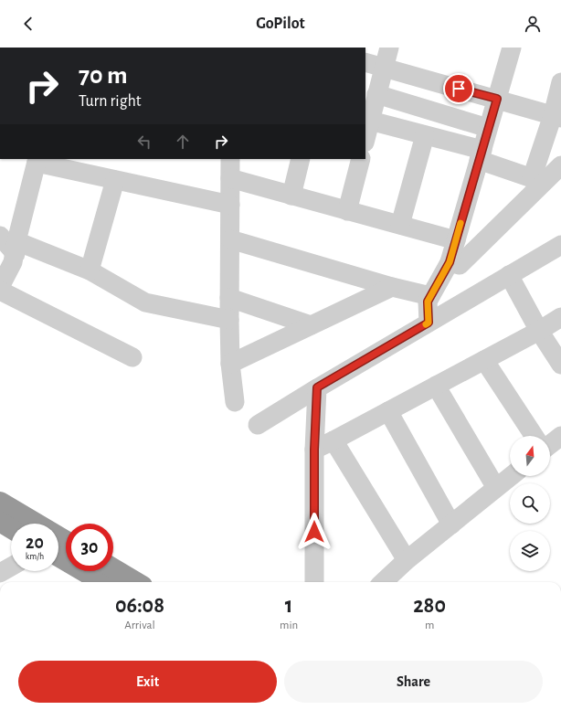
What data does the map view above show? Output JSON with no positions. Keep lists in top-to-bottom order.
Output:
{
  "north": "top",
  "page": {
    "header": "GoPilot",
    "turn": ["70 m", "Turn right"],
    "speed": "20 km/h",
    "limit": "30",
    "eta": [
      "06:08",
      "Arrival",
      "1",
      "min",
      "280",
      "m"
    ],
    "buttons": ["Exit", "Share"]
  }
}
